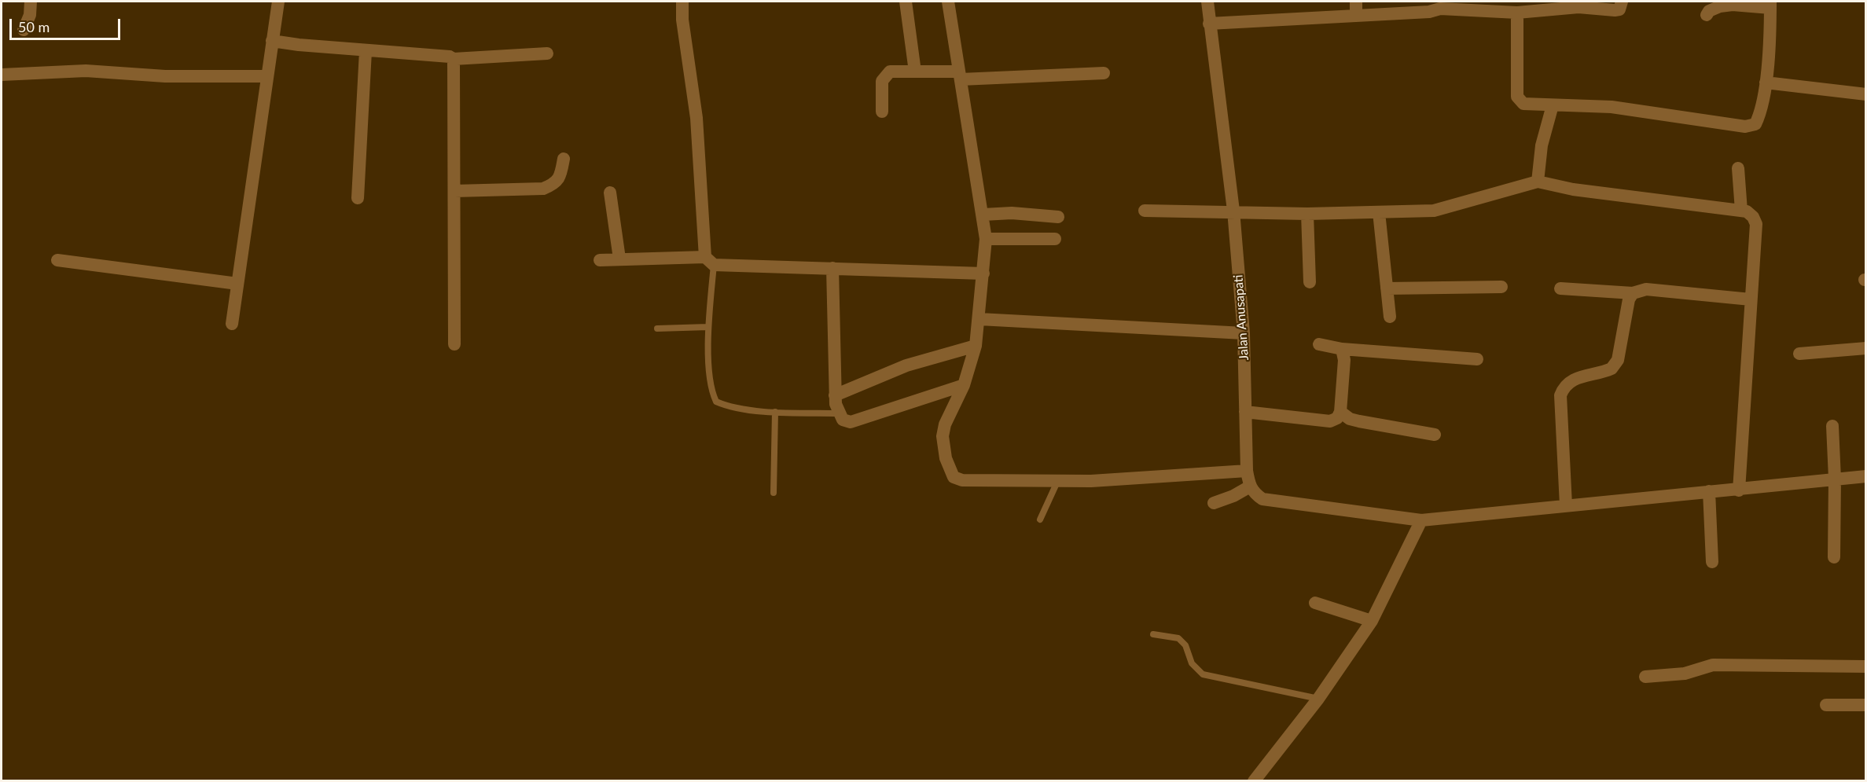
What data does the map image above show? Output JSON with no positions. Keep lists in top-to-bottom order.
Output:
{
  "streets": {
    "street": ["Jalan Anusapati"]
  },
  "scale_bar": "50 m"
}
